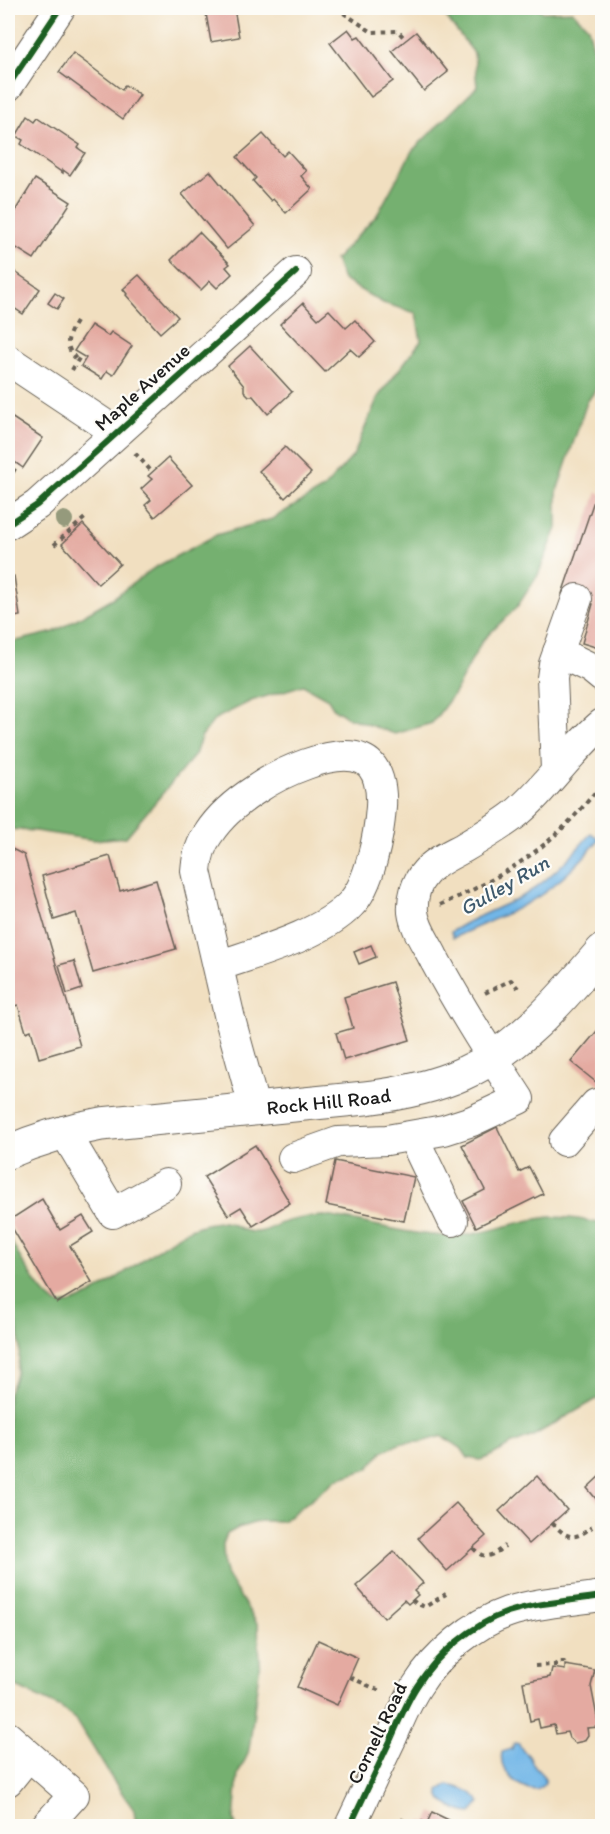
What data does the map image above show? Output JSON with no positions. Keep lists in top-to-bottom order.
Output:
{
  "streets": {
    "main road": ["Rock Hill Road"],
    "street": ["Maple Avenue", "Cornell Road"]
  },
  "water": ["Gulley Run"]
}
